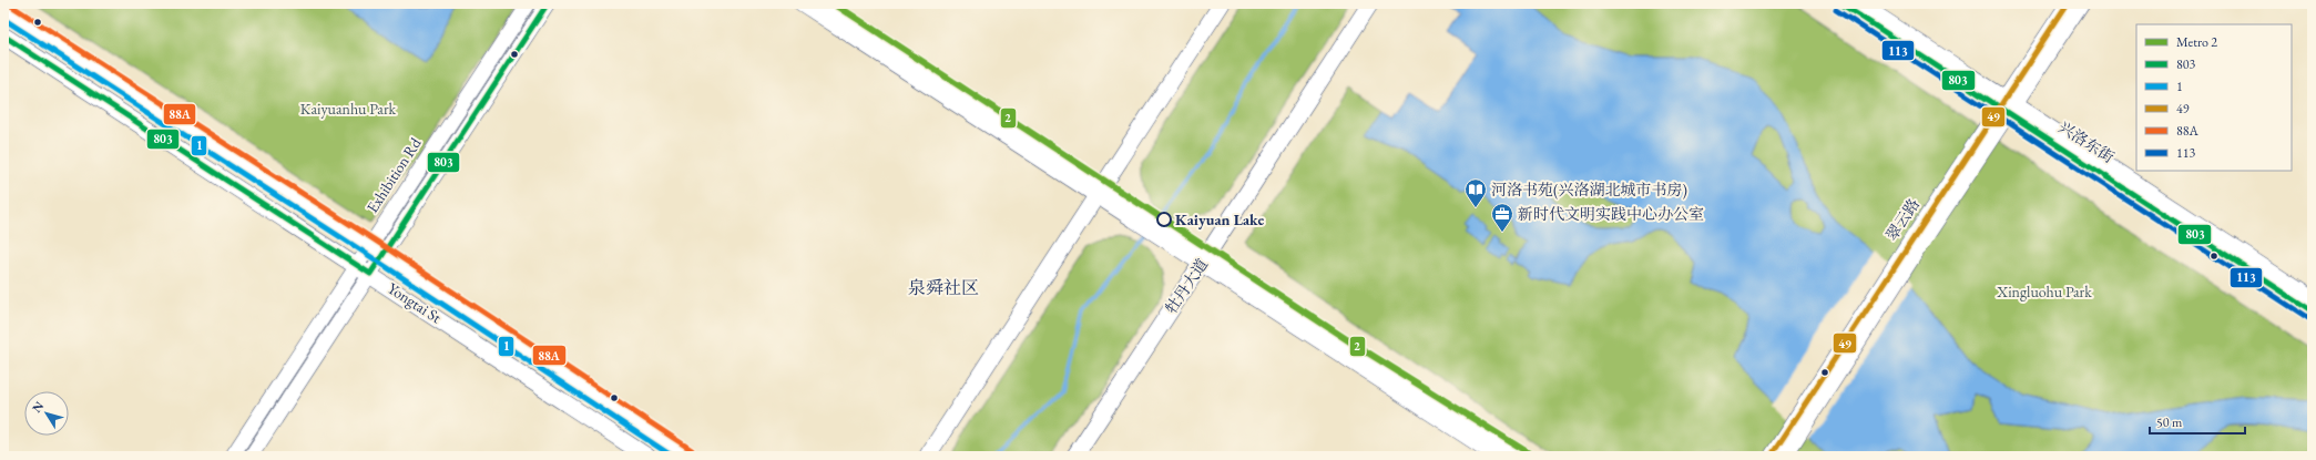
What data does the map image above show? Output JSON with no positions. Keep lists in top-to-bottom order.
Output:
{
  "streets": {
    "main road": ["牡丹大道", "Yongtai St"],
    "street": ["兴洛东街", "Exhibition Rd", "翠云路"]
  },
  "crossings": [
    ["兴洛东街", "翠云路"],
    ["Exhibition Rd", "Yongtai St"]
  ],
  "districts": ["泉舜社区"],
  "parks": ["Kaiyuanhu Park", "Xingluohu Park"],
  "places": {
    "library": ["河洛书苑(兴洛湖北城市书房)"],
    "other": ["Kaiyuan Lake"],
    "office": ["新时代文明实践中心办公室"]
  },
  "lines": [
    "metro line 2",
    "transit line 803",
    "transit line 49",
    "transit line 88A",
    "transit line 113",
    "transit line 1"
  ],
  "legend": [
    "Metro 2",
    "803",
    "1",
    "49",
    "88A",
    "113"
  ],
  "scale_bar": "50 m",
  "north": "top left"
}
